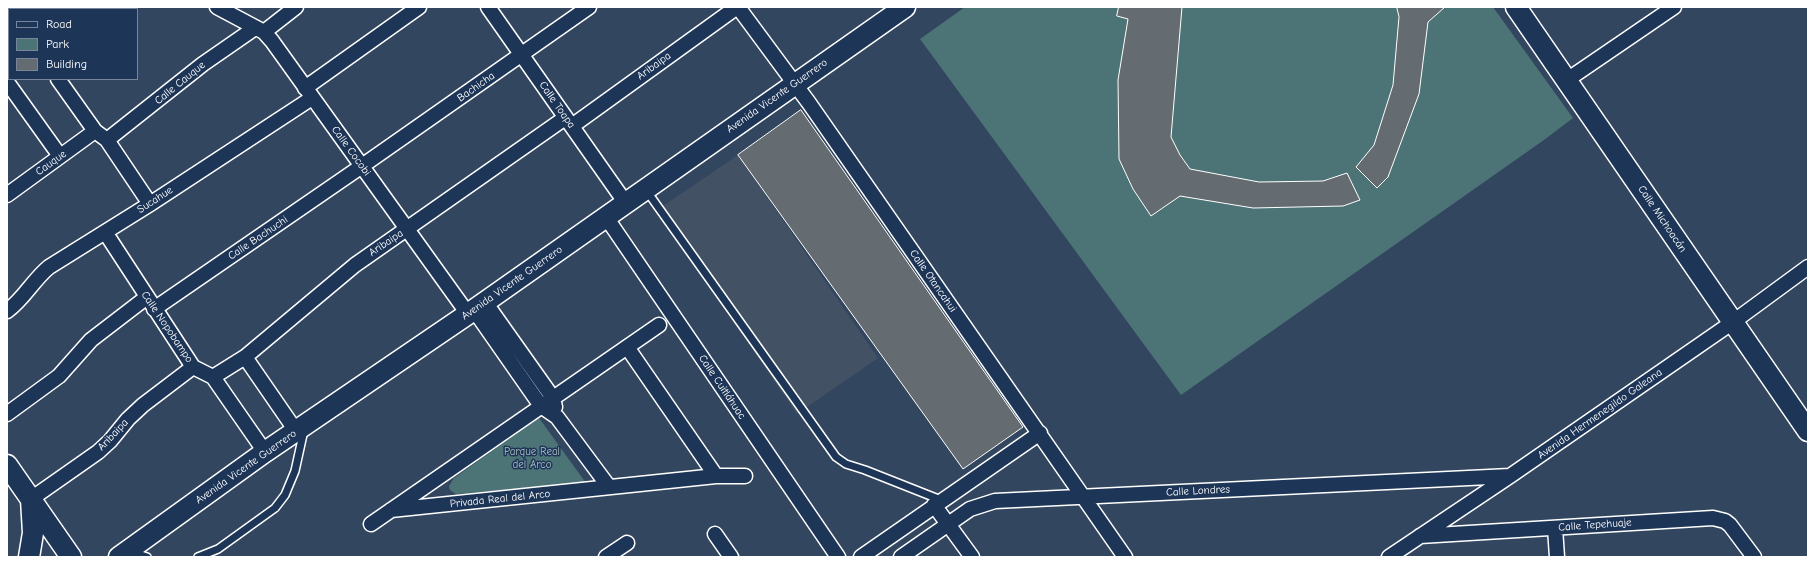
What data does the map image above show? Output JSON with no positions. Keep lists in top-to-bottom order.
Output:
{
  "streets": {
    "main road": ["Avenida Vicente Guerrero", "Calle Michoacán"],
    "street": [
      "Aribaipa",
      "Calle Cauque",
      "Bachicha",
      "Calle Toapa",
      "Calle Cocobi",
      "Cauque",
      "Sucahue",
      "Calle Bachuchi",
      "Calle Otancahui",
      "Calle Nopobampo",
      "Calle Cuitláhuac",
      "Avenida Hermenegildo Galeana",
      "Calle Londres",
      "Privada Real del Arco",
      "Calle Tepehuaje"
    ]
  },
  "crossings": [
    ["Aribaipa", "Calle Toapa"],
    ["Aribaipa", "Calle Cocobi"],
    ["Aribaipa", "Calle Otancahui"],
    ["Aribaipa", "Calle Nopobampo"],
    ["Calle Cauque", "Calle Cocobi"],
    ["Bachicha", "Calle Toapa"],
    ["Bachicha", "Calle Cocobi"],
    ["Bachicha", "Calle Bachuchi"],
    ["Avenida Vicente Guerrero", "Calle Toapa"],
    ["Avenida Vicente Guerrero", "Calle Cocobi"],
    ["Avenida Vicente Guerrero", "Calle Otancahui"],
    ["Avenida Vicente Guerrero", "Calle Nopobampo"],
    ["Avenida Vicente Guerrero", "Calle Cuitláhuac"],
    ["Calle Cocobi", "Sucahue"],
    ["Calle Cocobi", "Calle Bachuchi"],
    ["Sucahue", "Calle Nopobampo"],
    ["Calle Michoacán", "Avenida Hermenegildo Galeana"],
    ["Calle Bachuchi", "Calle Nopobampo"],
    ["Calle Otancahui", "Calle Londres"],
    ["Avenida Hermenegildo Galeana", "Calle Londres"],
    ["Avenida Hermenegildo Galeana", "Calle Tepehuaje"]
  ],
  "parks": ["Parque Real del Arco"],
  "legend": ["Road", "Park", "Building"]
}
